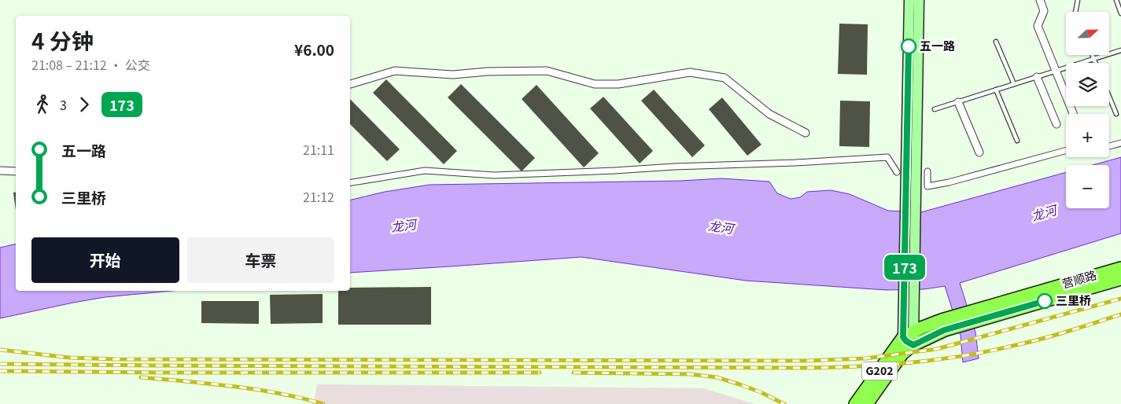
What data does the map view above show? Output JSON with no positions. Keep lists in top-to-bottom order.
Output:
{
  "streets": {
    "highway": ["营顺路", "G202"]
  },
  "crossings": [
    ["营顺路", "G202"]
  ],
  "water": ["龙河"],
  "places": ["五一路", "三里桥"],
  "lines": ["bus line 173"],
  "north": "right",
  "page": {
    "on_map": "173",
    "map_buttons": ["+", "−"],
    "heading": ["4 分钟", "21:08 – 21:12 · 公交", "¥6.00"],
    "legs": ["3", "173"],
    "list": [
      {
        "name": "五一路",
        "value": "21:11"
      },
      {
        "name": "三里桥",
        "value": "21:12"
      }
    ],
    "buttons": ["开始", "车票"]
  }
}
